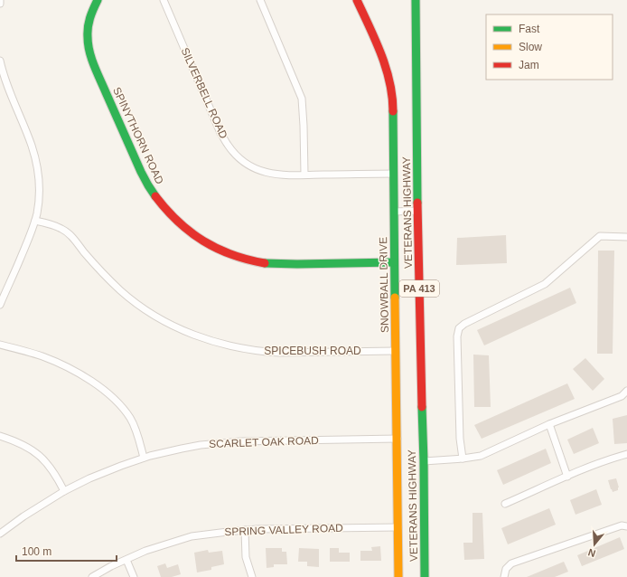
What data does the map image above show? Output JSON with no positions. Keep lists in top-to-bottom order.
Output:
{
  "streets": {
    "street": [
      "SILVERBELL ROAD",
      "SPINYTHORN ROAD",
      "VETERANS HIGHWAY",
      "SNOWBALL DRIVE",
      "PA 413",
      "SPICEBUSH ROAD",
      "SCARLET OAK ROAD",
      "SPRING VALLEY ROAD"
    ]
  },
  "crossings": [
    ["SILVERBELL ROAD", "SNOWBALL DRIVE"],
    ["SPINYTHORN ROAD", "SNOWBALL DRIVE"],
    ["SNOWBALL DRIVE", "SPICEBUSH ROAD"],
    ["SNOWBALL DRIVE", "SCARLET OAK ROAD"],
    ["SNOWBALL DRIVE", "SPRING VALLEY ROAD"]
  ],
  "legend": ["Fast", "Slow", "Jam"],
  "scale_bar": "100 m",
  "north": "bottom"
}
